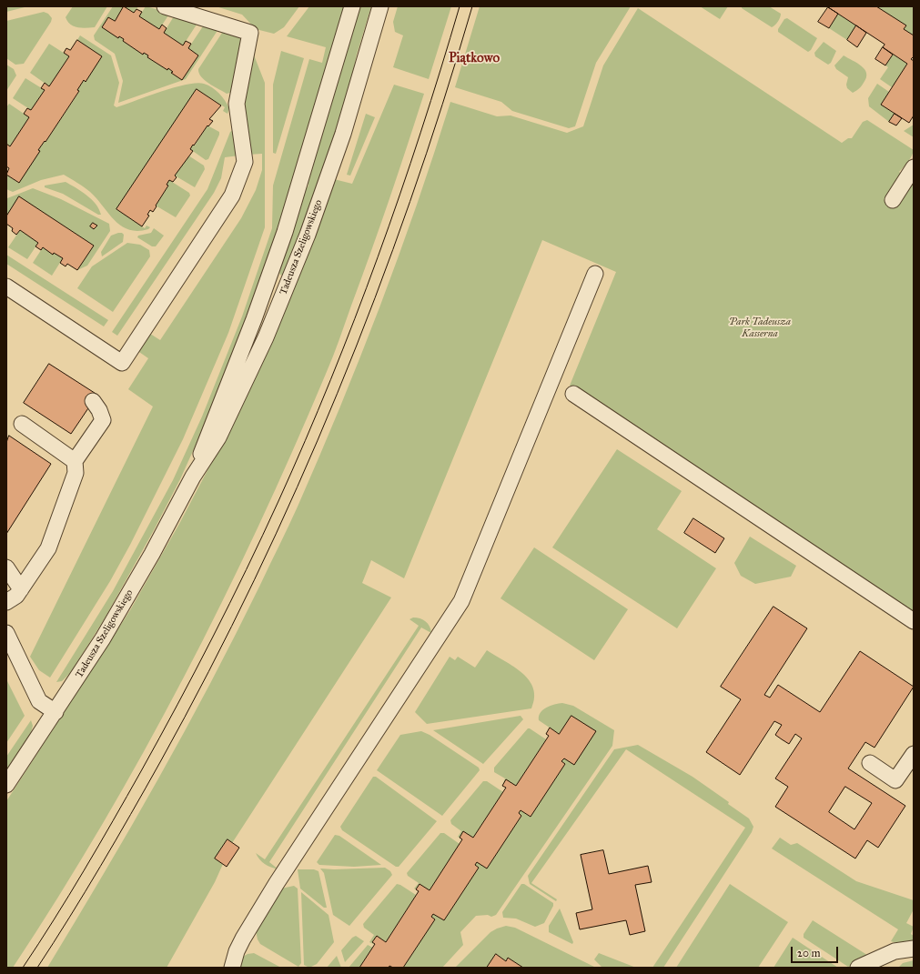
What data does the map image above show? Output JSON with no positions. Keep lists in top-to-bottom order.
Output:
{
  "streets": {
    "street": ["Tadeusza Szeligowskiego"]
  },
  "districts": ["Piątkowo"],
  "parks": ["Park Tadeusza Kasserna"],
  "scale_bar": "20 m"
}
